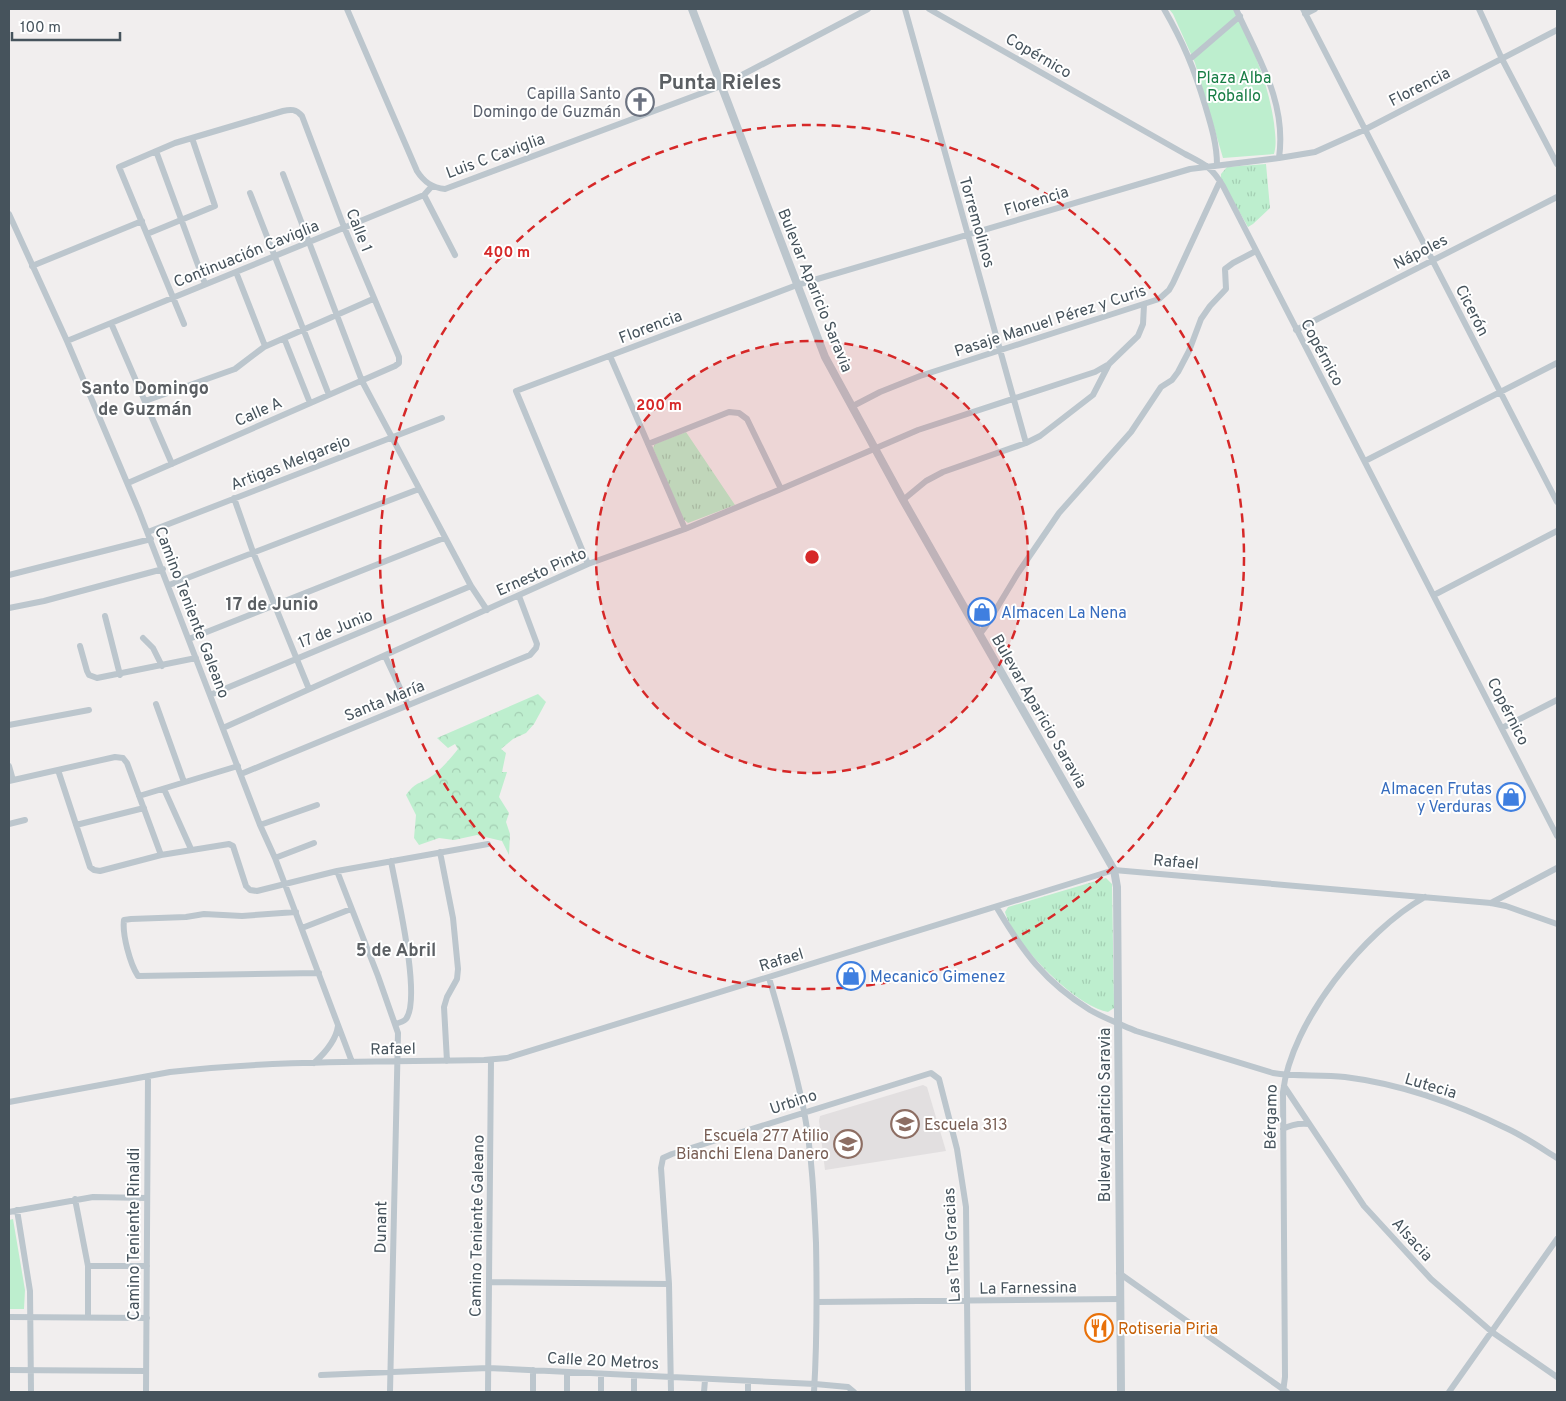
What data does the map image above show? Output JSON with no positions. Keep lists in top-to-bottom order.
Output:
{
  "streets": {
    "street": [
      "Copérnico",
      "Florencia",
      "Luis C Caviglia",
      "Torremolinos",
      "Calle 1",
      "Nápoles",
      "Continuación Caviglia",
      "Bulevar Aparicio Saravia",
      "Cicerón",
      "Pasaje Manuel Pérez y Curis",
      "Calle A",
      "Artigas Melgarejo",
      "Ernesto Pinto",
      "Camino Teniente Galeano",
      "17 de Junio",
      "Santa María",
      "Rafael",
      "Lutecia",
      "Urbino",
      "Bérgamo",
      "Dunant",
      "Camino Teniente Rinaldi",
      "Alsacia",
      "Las Tres Gracias",
      "La Farnessina",
      "Calle 20 Metros"
    ]
  },
  "crossings": [
    ["Copérnico", "Florencia"],
    ["Copérnico", "Nápoles"],
    ["Copérnico", "Pasaje Manuel Pérez y Curis"],
    ["Florencia", "Torremolinos"],
    ["Florencia", "Bulevar Aparicio Saravia"],
    ["Florencia", "Cicerón"],
    ["Florencia", "Ernesto Pinto"],
    ["Luis C Caviglia", "Continuación Caviglia"],
    ["Luis C Caviglia", "Bulevar Aparicio Saravia"],
    ["Torremolinos", "Pasaje Manuel Pérez y Curis"],
    ["Torremolinos", "Ernesto Pinto"],
    ["Calle 1", "Continuación Caviglia"],
    ["Calle 1", "Calle A"],
    ["Nápoles", "Cicerón"],
    ["Continuación Caviglia", "Camino Teniente Galeano"],
    ["Bulevar Aparicio Saravia", "Pasaje Manuel Pérez y Curis"],
    ["Bulevar Aparicio Saravia", "Ernesto Pinto"],
    ["Bulevar Aparicio Saravia", "Rafael"],
    ["Bulevar Aparicio Saravia", "La Farnessina"],
    ["Calle A", "Camino Teniente Galeano"],
    ["Artigas Melgarejo", "Camino Teniente Galeano"],
    ["Ernesto Pinto", "Camino Teniente Galeano"],
    ["Ernesto Pinto", "Santa María"],
    ["Camino Teniente Galeano", "17 de Junio"],
    ["Camino Teniente Galeano", "Santa María"],
    ["Camino Teniente Galeano", "Rafael"],
    ["Camino Teniente Galeano", "Calle 20 Metros"],
    ["Rafael", "Bérgamo"],
    ["Rafael", "Dunant"],
    ["Rafael", "Camino Teniente Rinaldi"],
    ["Lutecia", "Bérgamo"],
    ["Urbino", "Las Tres Gracias"],
    ["Bérgamo", "Alsacia"],
    ["Dunant", "Calle 20 Metros"],
    ["Las Tres Gracias", "La Farnessina"]
  ],
  "districts": [
    "Punta Rieles",
    "Santo Domingo de Guzmán",
    "17 de Junio",
    "5 de Abril"
  ],
  "parks": ["Plaza Alba Roballo"],
  "places": {
    "church": ["Capilla Santo Domingo de Guzmán"],
    "shop": ["Almacen La Nena", "Almacen Frutas y Verduras", "Mecanico Gimenez"],
    "school or university": ["Escuela 313", "Escuela 277 Atilio Bianchi Elena Danero"],
    "restaurant": ["Rotiseria Piria"]
  },
  "scale_bar": "100 m",
  "rings": ["400 m", "200 m"]
}
